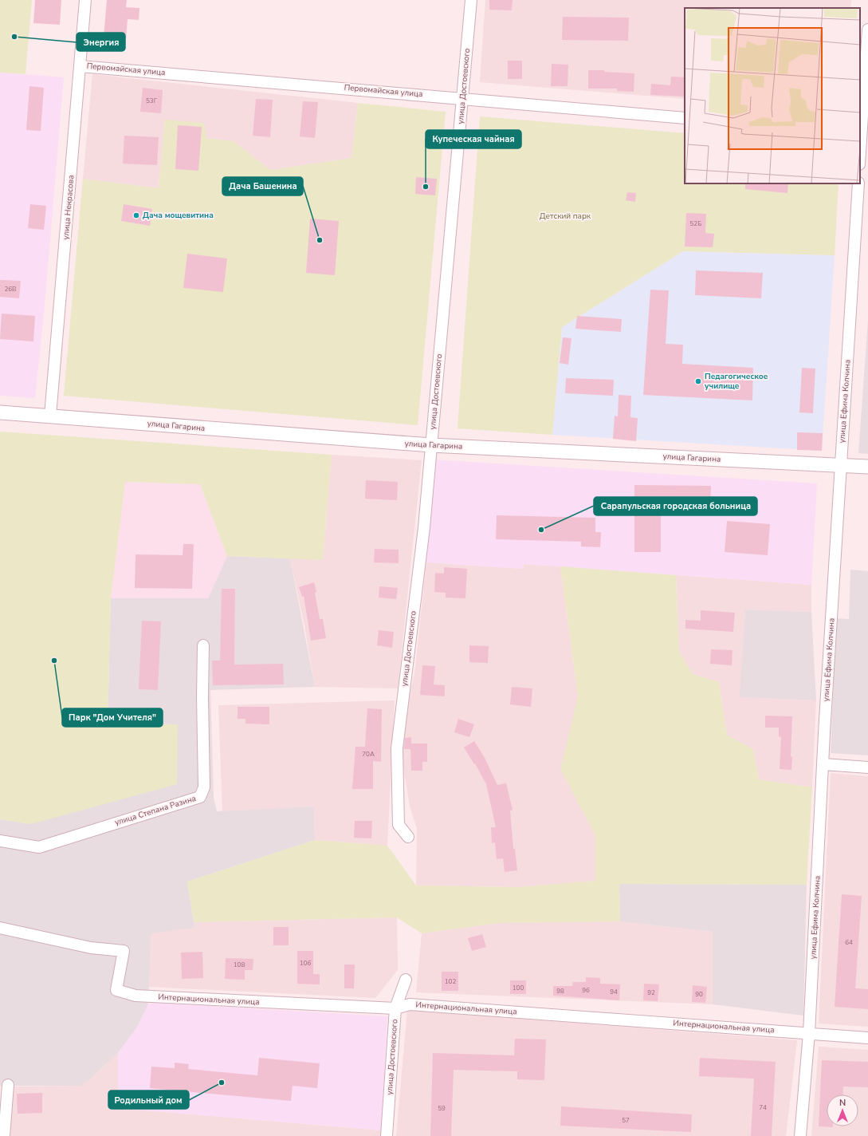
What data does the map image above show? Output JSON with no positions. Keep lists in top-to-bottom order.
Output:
{
  "streets": {
    "street": [
      "Первомайская улица",
      "улица Достоевского",
      "улица Некрасова",
      "улица Ефима Колчина",
      "улица Гагарина",
      "улица Степана Разина",
      "Интернациональная улица"
    ]
  },
  "crossings": [
    ["Первомайская улица", "улица Достоевского"],
    ["Первомайская улица", "улица Некрасова"],
    ["улица Достоевского", "улица Гагарина"],
    ["улица Достоевского", "Интернациональная улица"],
    ["улица Некрасова", "улица Гагарина"],
    ["улица Ефима Колчина", "улица Гагарина"],
    ["улица Ефима Колчина", "Интернациональная улица"]
  ],
  "parks": ["Детский парк"],
  "places": [
    "Энергия",
    "Купеческая чайная",
    "Дача мощевитина",
    "Дача Башенина",
    "Педагогическое училище",
    "Сарапульская городская больница",
    "Парк \"Дом Учителя\"",
    "Родильный дом"
  ],
  "house_numbers": [
    "53Г",
    "52Б",
    "26В",
    "70А",
    "64",
    "106",
    "108",
    "102",
    "100",
    "96",
    "98",
    "94",
    "92",
    "90",
    "74",
    "59",
    "57"
  ],
  "north": "top"
}
